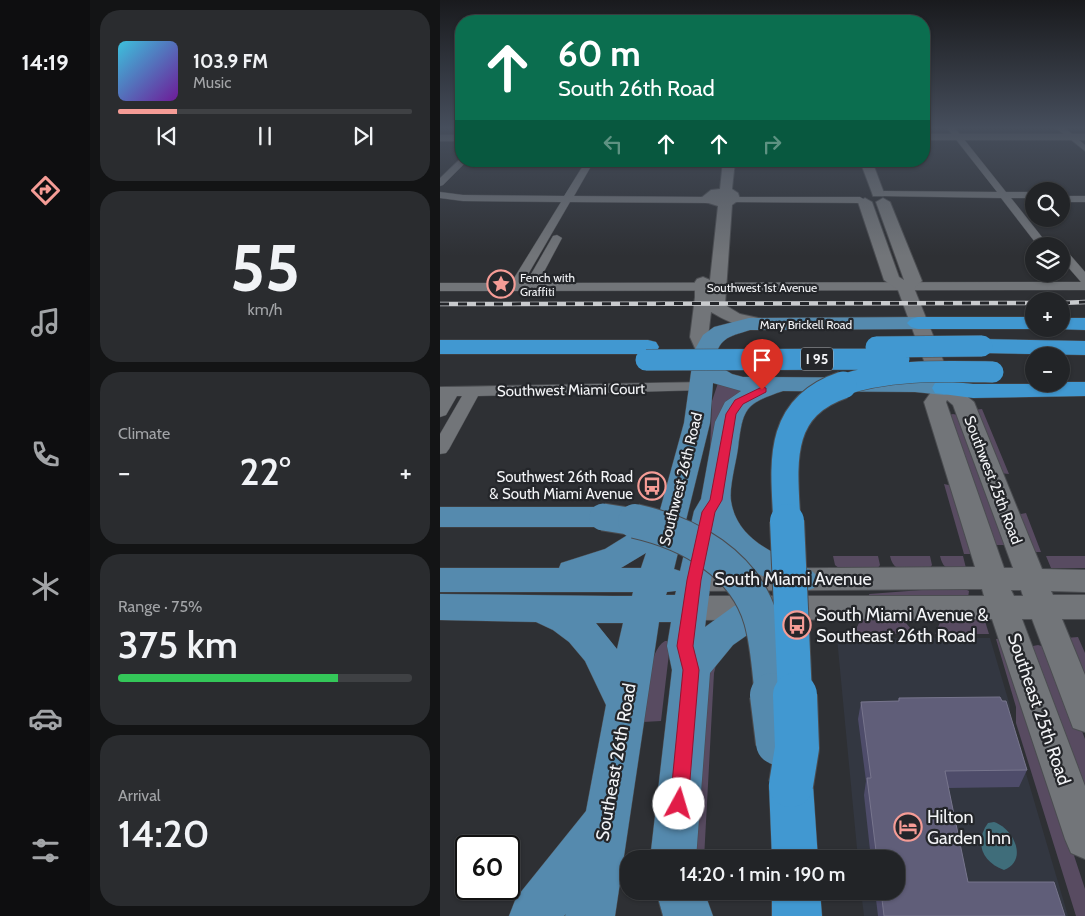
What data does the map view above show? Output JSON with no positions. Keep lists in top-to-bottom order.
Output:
{
  "streets": {
    "highway": ["I 95"],
    "main road": [
      "Mary Brickell Road",
      "Southwest 26th Road",
      "Southwest 25th Road",
      "South Miami Avenue",
      "Southeast 25th Road",
      "Southeast 26th Road"
    ],
    "street": ["Southwest 1st Avenue", "Southwest Miami Court"]
  },
  "crossings": [
    ["Southwest 1st Avenue", "Southwest 26th Road"],
    ["Southwest 1st Avenue", "Southwest 25th Road"],
    ["Mary Brickell Road", "Southwest Miami Court"],
    ["Mary Brickell Road", "Southwest 26th Road"],
    ["Mary Brickell Road", "Southwest 25th Road"],
    ["Southwest Miami Court", "Southwest 26th Road"],
    ["Southwest 26th Road", "South Miami Avenue"],
    ["Southwest 26th Road", "Southeast 26th Road"],
    ["Southwest 25th Road", "South Miami Avenue"],
    ["Southwest 25th Road", "Southeast 25th Road"],
    ["South Miami Avenue", "Southeast 25th Road"],
    ["South Miami Avenue", "Southeast 26th Road"]
  ],
  "places": {
    "place": ["Fench with Graffiti"],
    "bus stop": ["Southwest 26th Road & South Miami Avenue", "South Miami Avenue & Southeast 26th Road"],
    "hotel": ["Hilton Garden Inn"]
  },
  "page": {
    "tabs": "14:19",
    "turn": ["60 m", "South 26th Road"],
    "song": ["103.9 FM", "Music"],
    "map_buttons": ["+", "−"],
    "tile": [
      ["55", "km/h"],
      "Climate",
      ["Range · 75%", "375 km"],
      ["Arrival", "14:20"]
    ],
    "heat": ["−", "22°", "+"],
    "limit": "60",
    "trip": "14:20 · 1 min · 190 m"
  }
}
